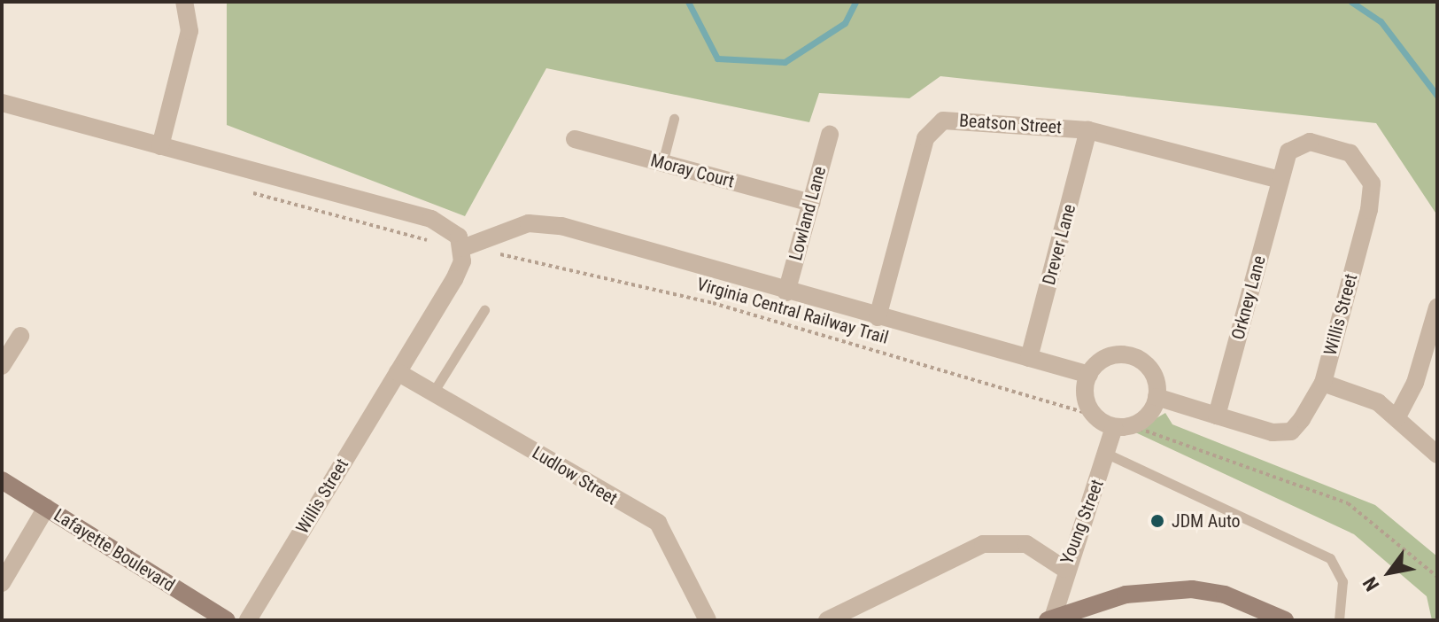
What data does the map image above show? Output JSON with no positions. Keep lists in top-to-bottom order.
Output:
{
  "streets": {
    "main road": ["Lafayette Boulevard"],
    "street": [
      "Beatson Street",
      "Moray Court",
      "Lowland Lane",
      "Drever Lane",
      "Orkney Lane",
      "Willis Street",
      "Ludlow Street",
      "Young Street"
    ],
    "path": ["Virginia Central Railway Trail"]
  },
  "crossings": [
    ["Beatson Street", "Drever Lane"],
    ["Beatson Street", "Orkney Lane"],
    ["Beatson Street", "Willis Street"],
    ["Moray Court", "Lowland Lane"],
    ["Orkney Lane", "Willis Street"],
    ["Willis Street", "Ludlow Street"],
    ["Willis Street", "Young Street"]
  ],
  "places": ["JDM Auto"],
  "north": "bottom left"
}
